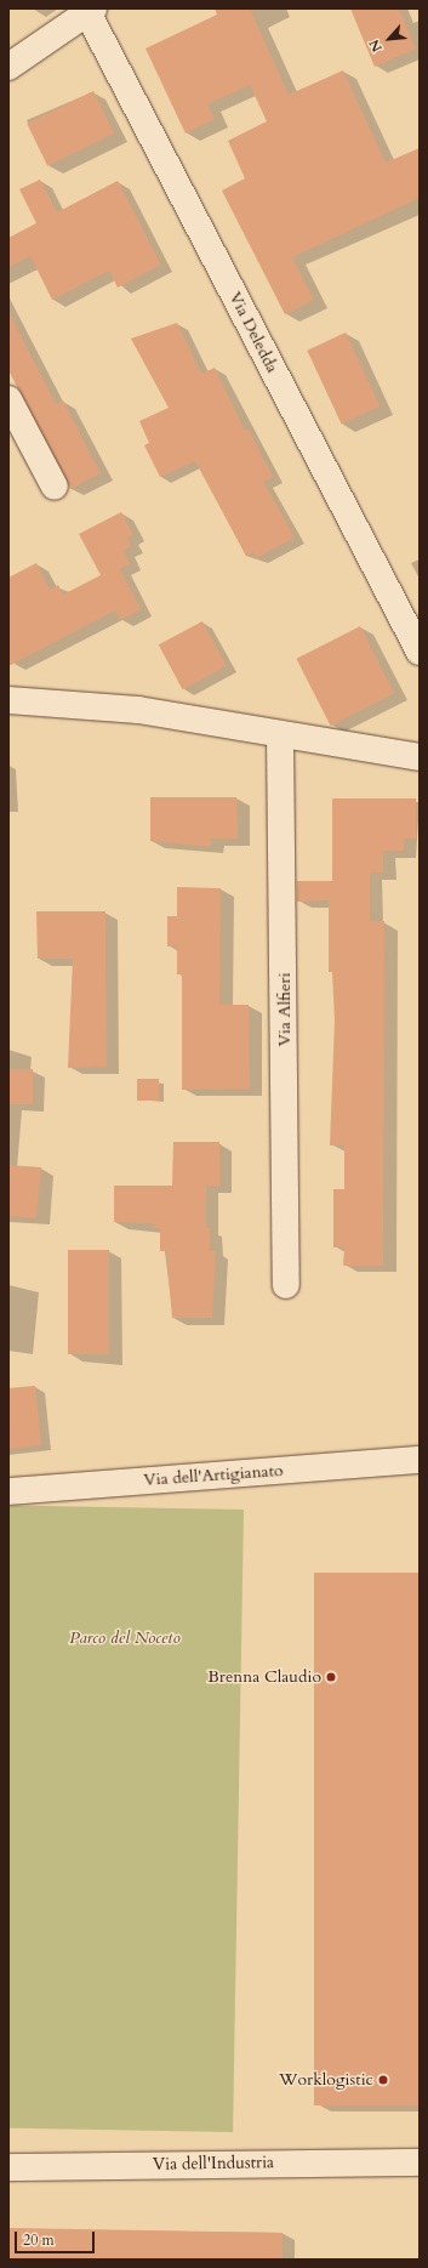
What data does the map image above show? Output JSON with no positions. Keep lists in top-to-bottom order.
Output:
{
  "streets": {
    "street": [
      "Via Deledda",
      "Via Alfieri",
      "Via dell'Artigianato",
      "Via dell'Industria"
    ]
  },
  "parks": ["Parco del Noceto"],
  "places": ["Brenna Claudio", "Worklogistic"],
  "scale_bar": "20 m",
  "north": "bottom left"
}
